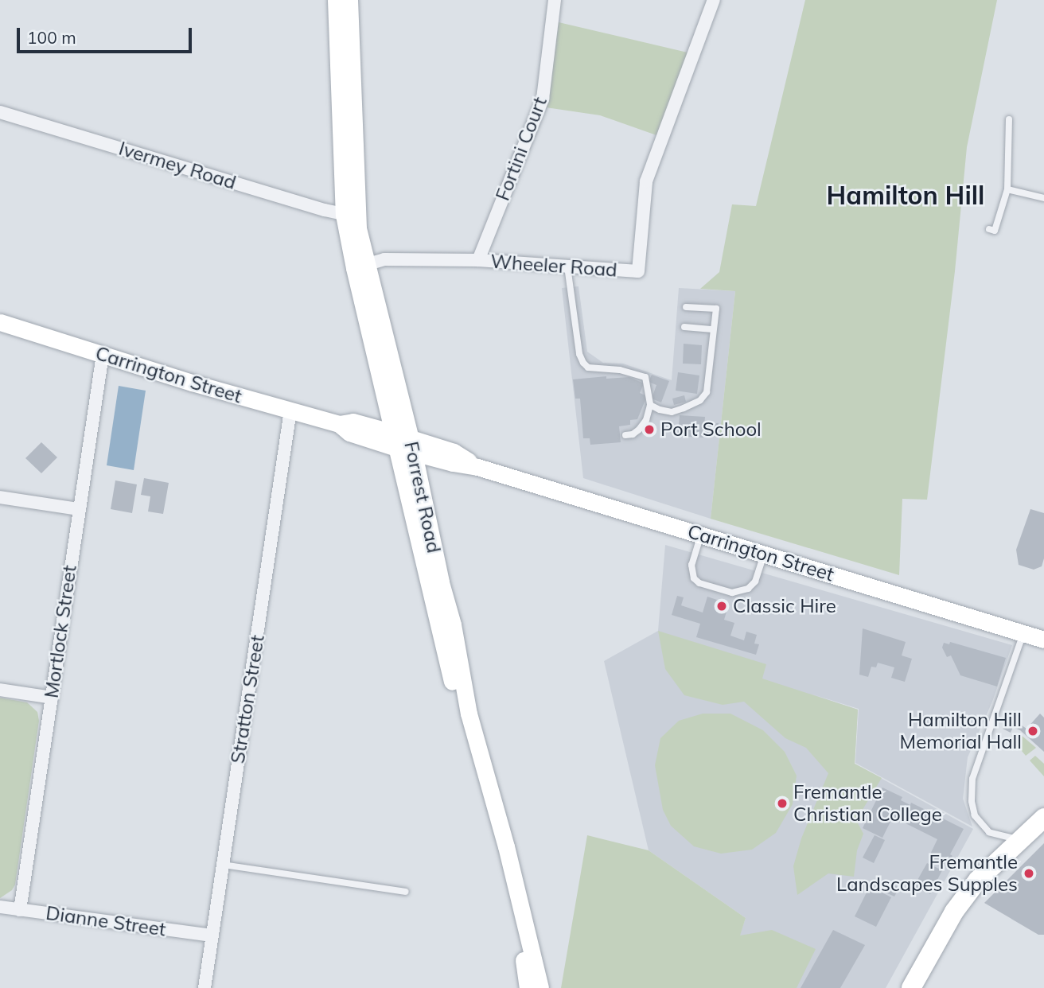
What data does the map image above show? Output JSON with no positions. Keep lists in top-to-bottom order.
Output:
{
  "streets": {
    "main road": ["Carrington Street", "Forrest Road"],
    "street": [
      "Fortini Court",
      "Ivermey Road",
      "Wheeler Road",
      "Mortlock Street",
      "Stratton Street",
      "Dianne Street"
    ]
  },
  "crossings": [
    ["Fortini Court", "Wheeler Road"],
    ["Ivermey Road", "Forrest Road"],
    ["Wheeler Road", "Forrest Road"],
    ["Carrington Street", "Forrest Road"],
    ["Carrington Street", "Mortlock Street"],
    ["Carrington Street", "Stratton Street"],
    ["Mortlock Street", "Dianne Street"],
    ["Stratton Street", "Dianne Street"]
  ],
  "districts": ["Hamilton Hill"],
  "places": [
    "Port School",
    "Classic Hire",
    "Hamilton Hill Memorial Hall",
    "Fremantle Christian College",
    "Fremantle Landscapes Supples"
  ],
  "scale_bar": "100 m"
}
